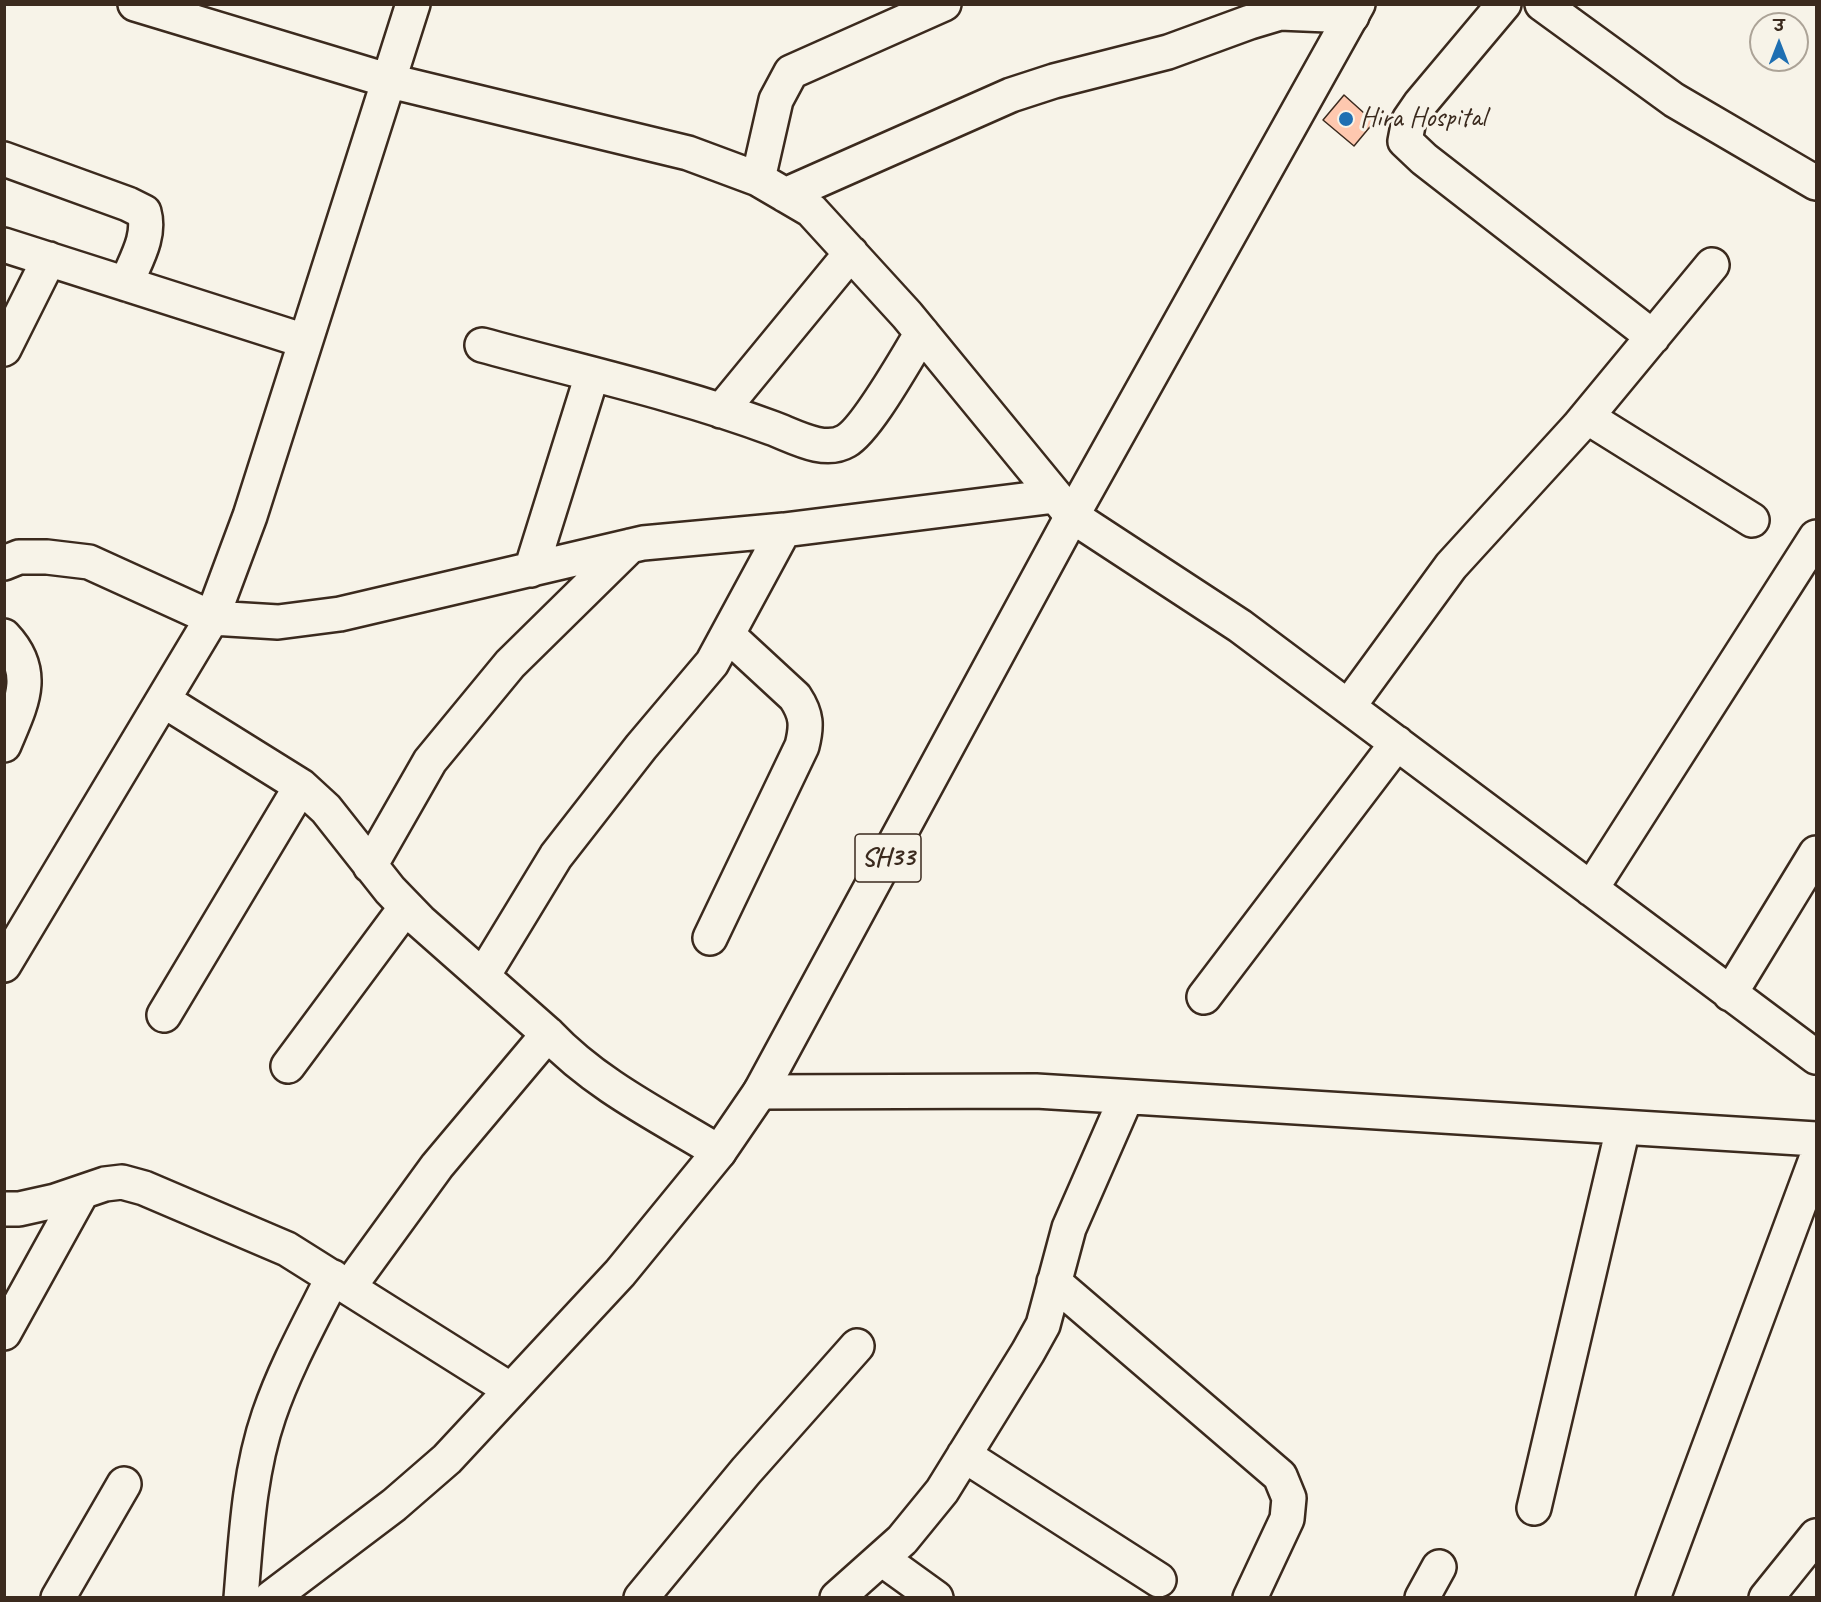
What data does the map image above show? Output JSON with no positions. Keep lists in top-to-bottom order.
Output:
{
  "streets": {
    "street": ["SH33"]
  },
  "places": ["Hira Hospital"],
  "north": "top"
}
